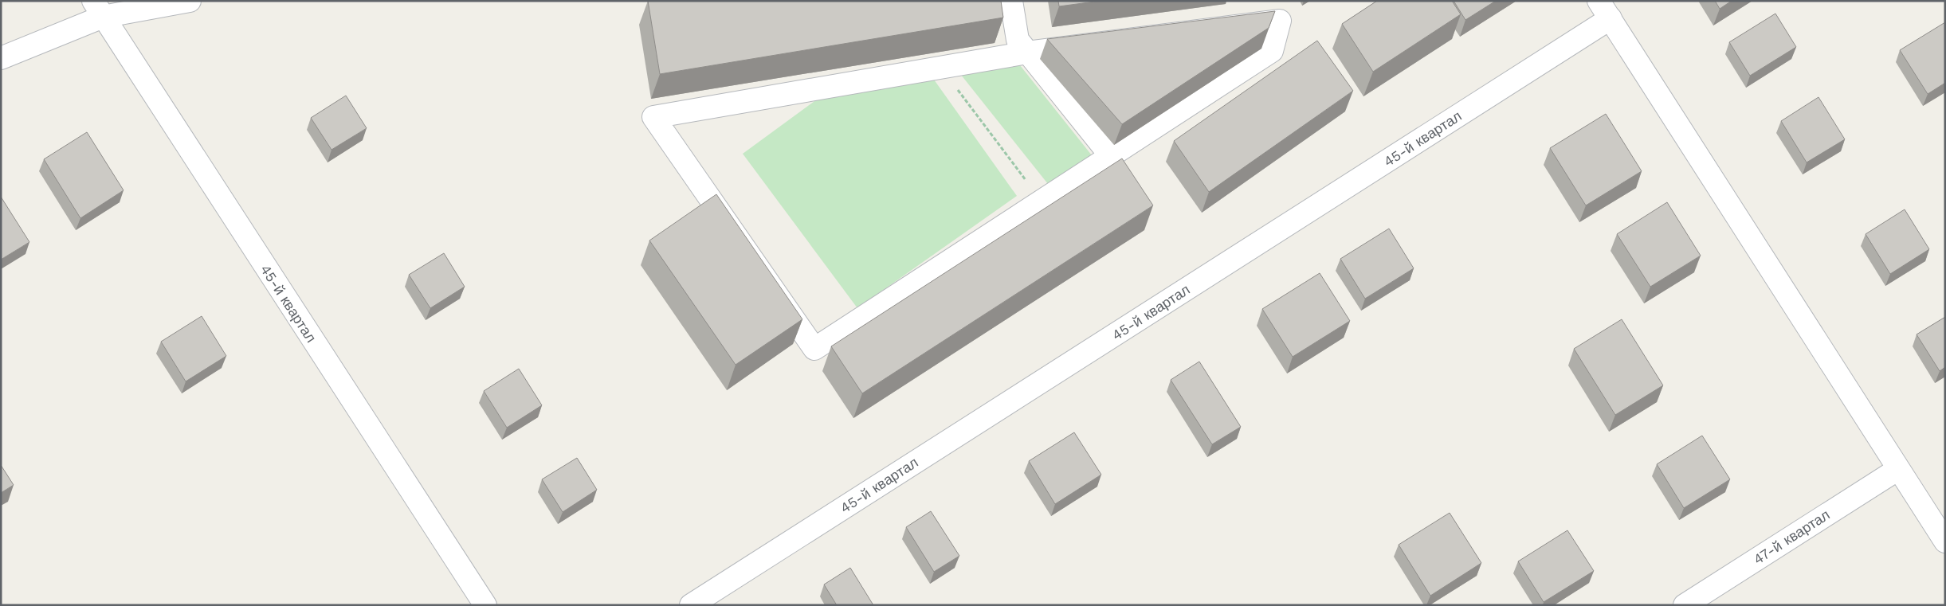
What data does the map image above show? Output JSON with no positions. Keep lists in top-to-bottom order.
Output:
{
  "streets": {
    "street": ["45-й квартал", "47-й квартал"]
  }
}
